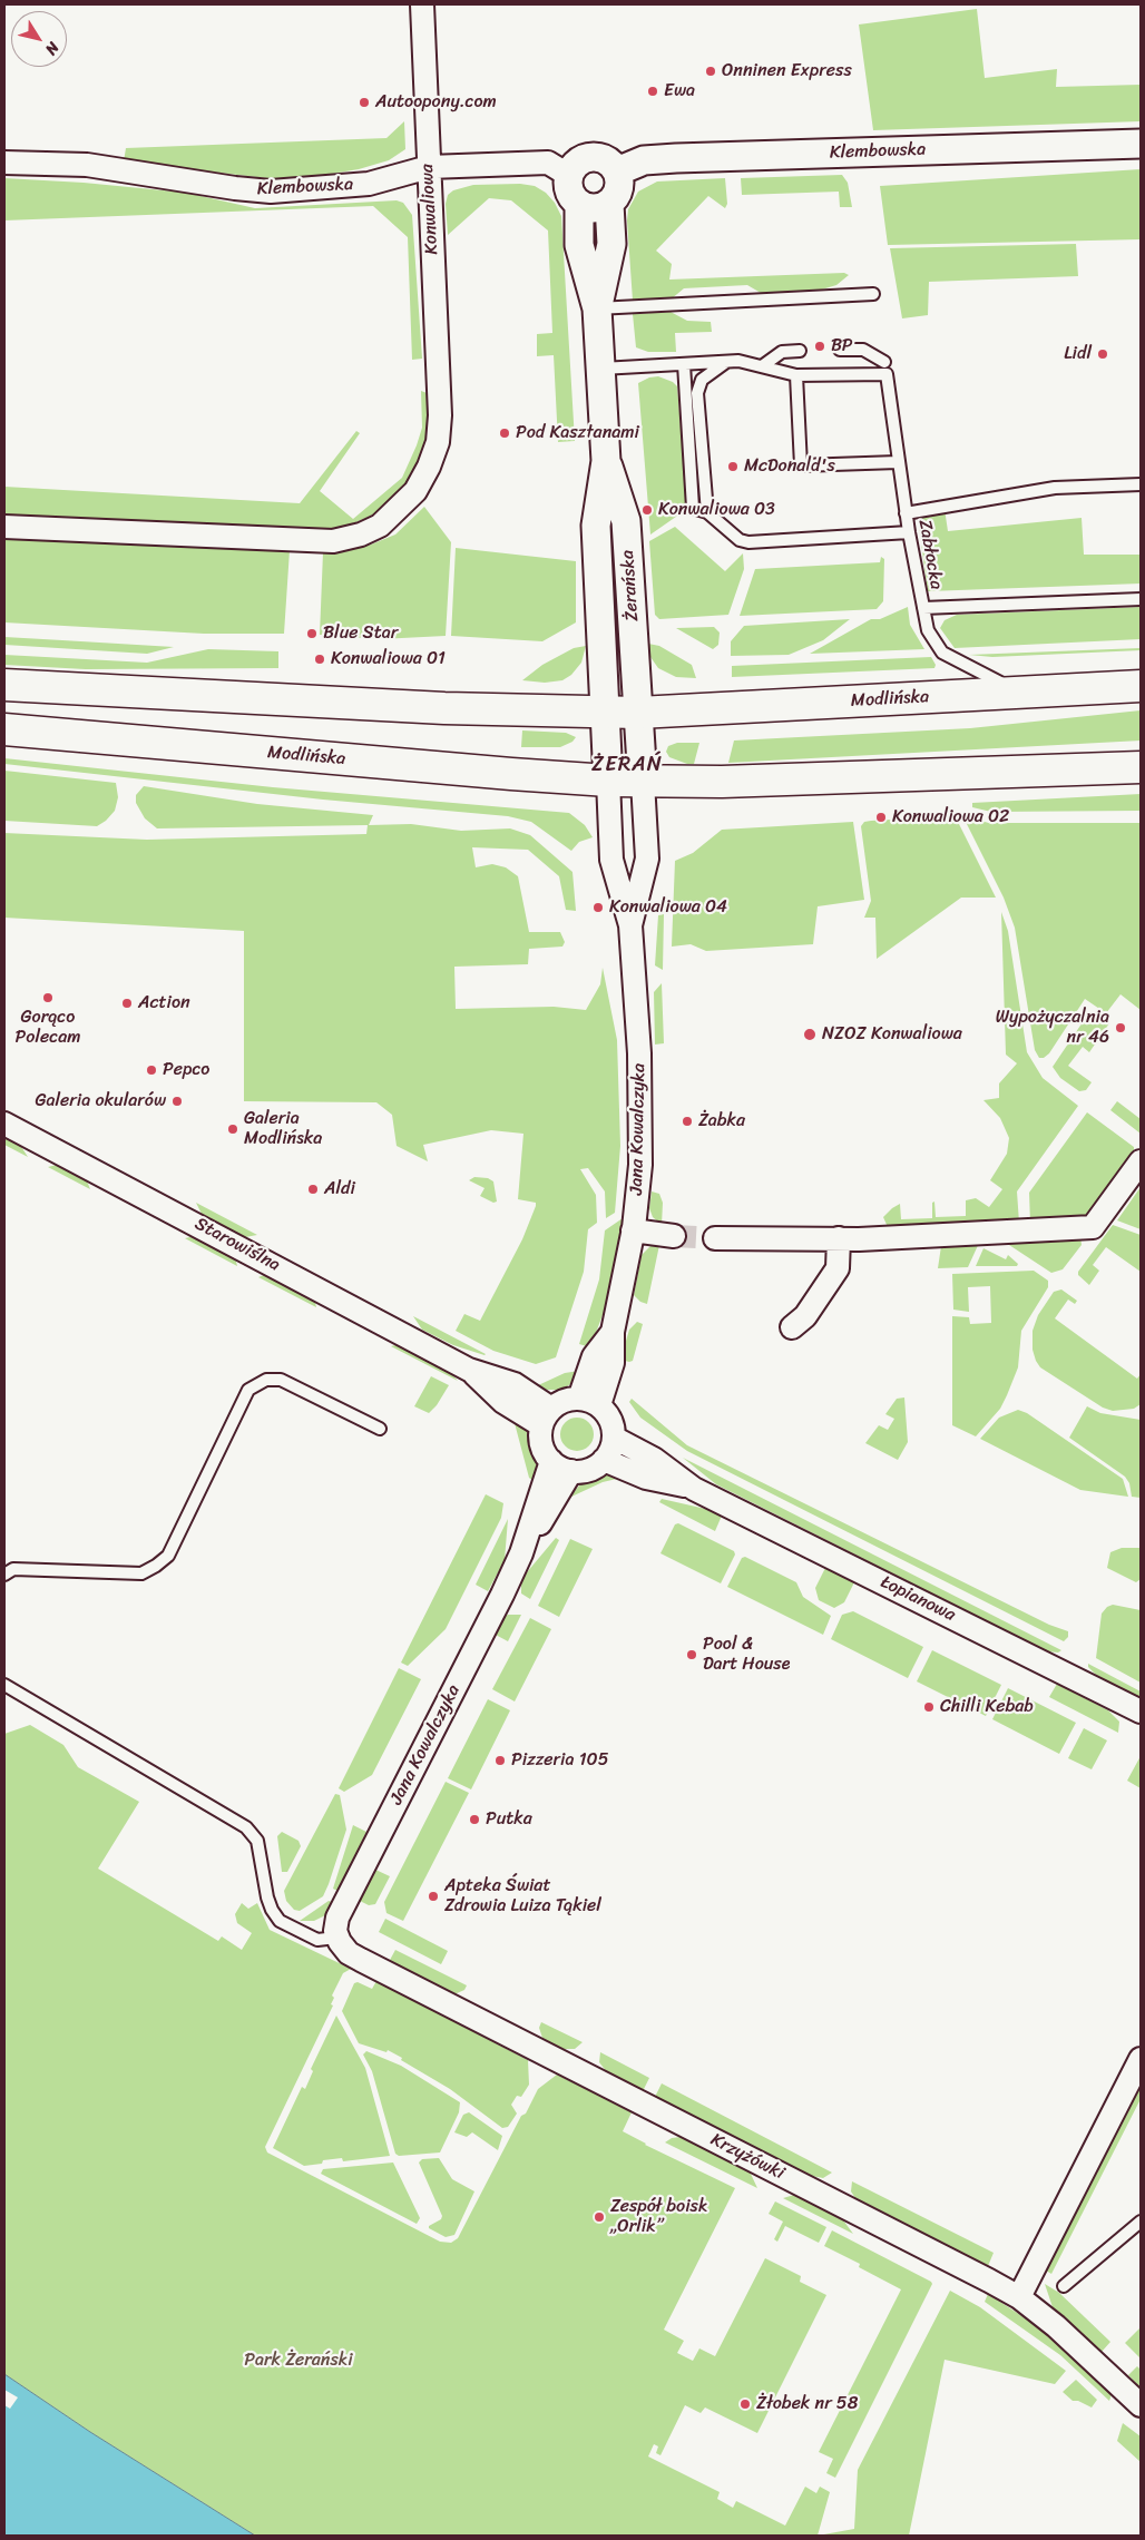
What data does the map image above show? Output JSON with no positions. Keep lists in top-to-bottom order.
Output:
{
  "streets": {
    "main road": ["Modlińska"],
    "street": [
      "Klembowska",
      "Konwaliowa",
      "Żerańska",
      "Jana Kowalczyka",
      "Starowiślna",
      "Łopianowa",
      "Krzyżówki"
    ],
    "lane": ["Zabłocka"]
  },
  "crossings": [
    ["Klembowska", "Konwaliowa"],
    ["Klembowska", "Żerańska"],
    ["Zabłocka", "Modlińska"],
    ["Żerańska", "Modlińska"],
    ["Modlińska", "Jana Kowalczyka"],
    ["Jana Kowalczyka", "Starowiślna"],
    ["Jana Kowalczyka", "Łopianowa"],
    ["Jana Kowalczyka", "Krzyżówki"],
    ["Starowiślna", "Łopianowa"]
  ],
  "districts": ["ŻERAŃ"],
  "parks": ["Park Żerański"],
  "places": [
    "Onninen Express",
    "Ewa",
    "Autoopony.com",
    "BP",
    "Lidl",
    "Pod Kasztanami",
    "McDonald's",
    "Konwaliowa 03",
    "Blue Star",
    "Konwaliowa 01",
    "Konwaliowa 02",
    "Konwaliowa 04",
    "Gorąco Polecam",
    "Action",
    "Wypożyczalnia nr 46",
    "NZOZ Konwaliowa",
    "Pepco",
    "Galeria okularów",
    "Żabka",
    "Galeria Modlińska",
    "Aldi",
    "Pool & Dart House",
    "Chilli Kebab",
    "Pizzeria 105",
    "Putka",
    "Apteka Świat Zdrowia Luiza Tąkiel",
    "Zespół boisk „Orlik”",
    "Żłobek nr 58"
  ],
  "north": "bottom right"
}
